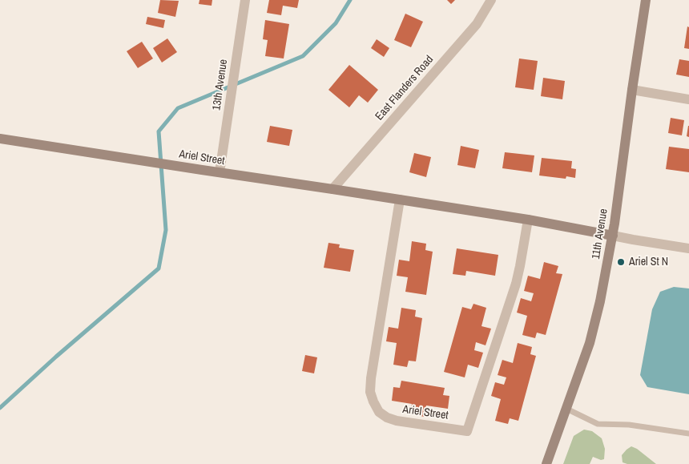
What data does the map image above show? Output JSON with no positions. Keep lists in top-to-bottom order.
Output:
{
  "streets": {
    "street": [
      "13th Avenue",
      "East Flanders Road",
      "Ariel Street",
      "11th Avenue"
    ]
  },
  "crossings": [
    ["13th Avenue", "Ariel Street"],
    ["East Flanders Road", "Ariel Street"],
    ["Ariel Street", "11th Avenue"]
  ],
  "places": ["Ariel St N"]
}
